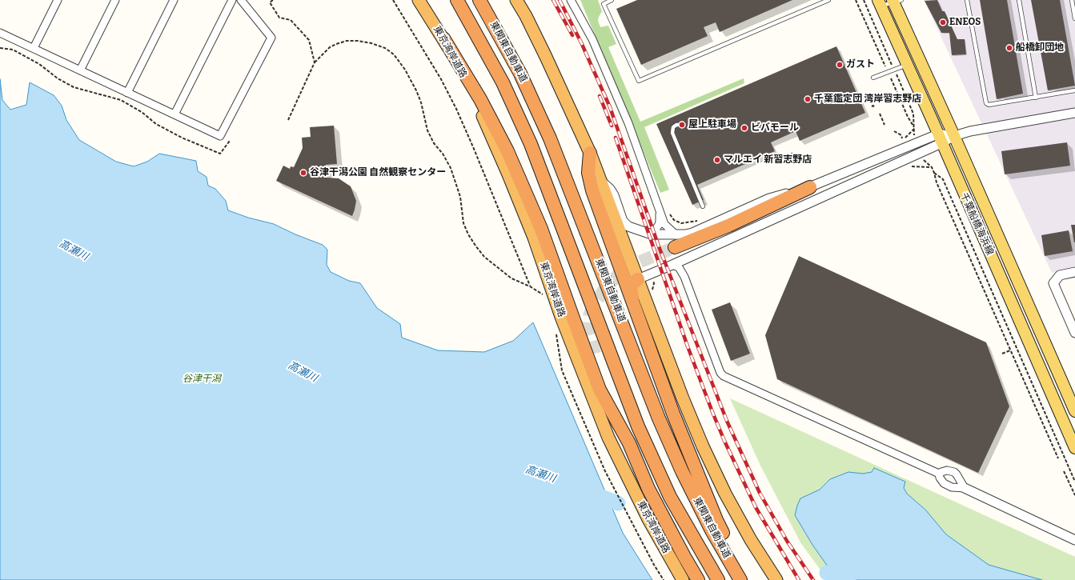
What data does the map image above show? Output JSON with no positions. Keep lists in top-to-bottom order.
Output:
{
  "streets": {
    "highway": ["東京湾岸道路", "東関東自動車道"],
    "main road": ["千葉船橋海浜線"]
  },
  "water": ["高瀬川"],
  "parks": ["谷津干潟"],
  "places": [
    "ENEOS",
    "船橋卸団地",
    "ガスト",
    "千葉鑑定団 湾岸習志野店",
    "屋上駐車場",
    "ビバモール",
    "マルエイ 新習志野店",
    "谷津干潟公園 自然観察センター"
  ]
}
